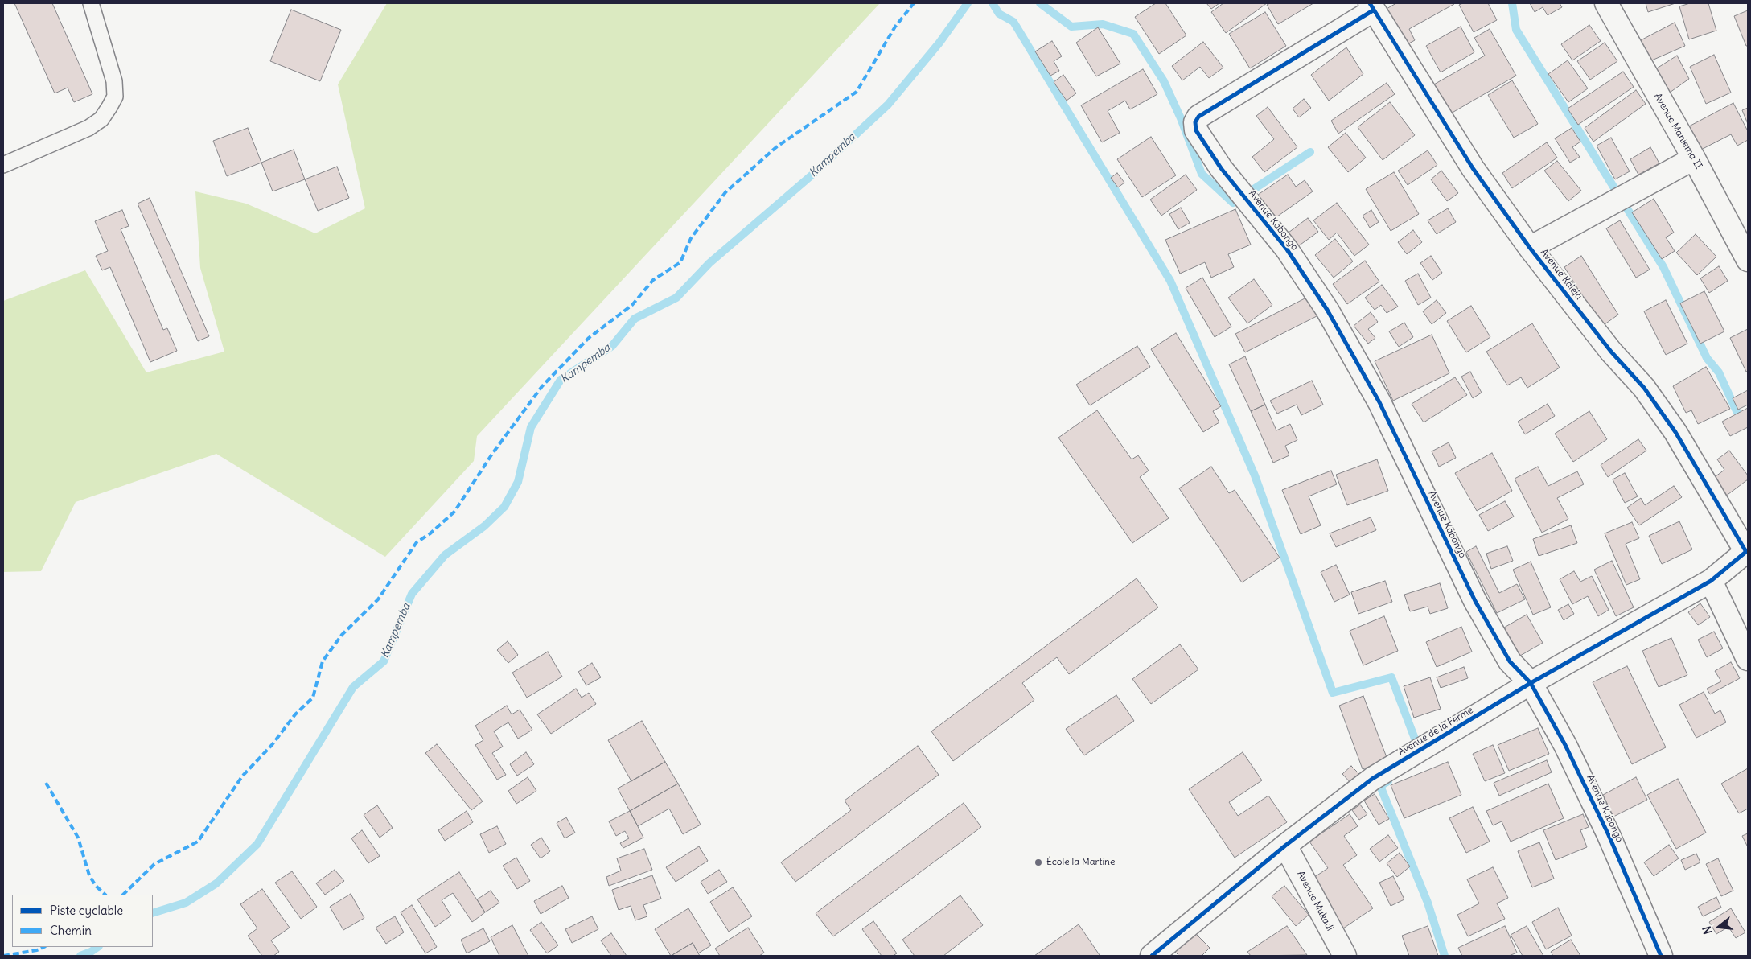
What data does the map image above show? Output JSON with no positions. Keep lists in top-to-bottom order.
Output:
{
  "streets": {
    "street": [
      "Avenue Maniema II",
      "Avenue Kabongo",
      "Avenue Kaleja",
      "Avenue de la Ferme",
      "Avenue Mukadi"
    ]
  },
  "crossings": [
    ["Avenue Kabongo", "Avenue Kaleja"],
    ["Avenue Kabongo", "Avenue de la Ferme"],
    ["Avenue Kaleja", "Avenue de la Ferme"],
    ["Avenue de la Ferme", "Avenue Mukadi"]
  ],
  "water": ["Kampemba"],
  "places": ["École la Martine"],
  "legend": ["Piste cyclable", "Chemin"],
  "north": "left"
}
